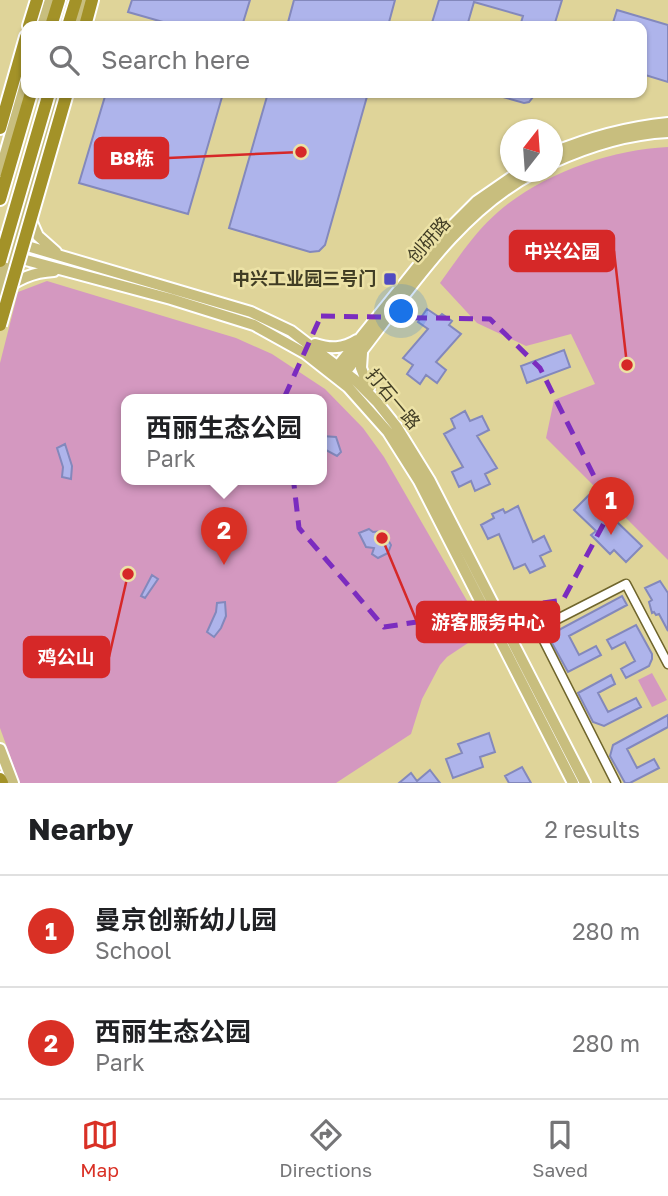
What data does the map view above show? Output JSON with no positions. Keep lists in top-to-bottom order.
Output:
{
  "streets": {
    "main road": ["创研路", "打石一路"]
  },
  "crossings": [
    ["创研路", "打石一路"]
  ],
  "places": {
    "other": [
      "B8栋",
      "中兴公园",
      "游客服务中心",
      "鸡公山"
    ],
    "transit": ["中兴工业园三号门"]
  },
  "north": "top",
  "page": {
    "search": "Search here",
    "popup": ["西丽生态公园", "Park"],
    "pins": ["1", "2"],
    "heading": ["Nearby", "2 results"],
    "list": [
      {
        "mark": "1",
        "name": "曼京创新幼儿园",
        "note": "School",
        "value": "280 m"
      },
      {
        "mark": "2",
        "name": "西丽生态公园",
        "note": "Park",
        "value": "280 m"
      }
    ],
    "nav": ["Map", "Directions", "Saved"]
  }
}
